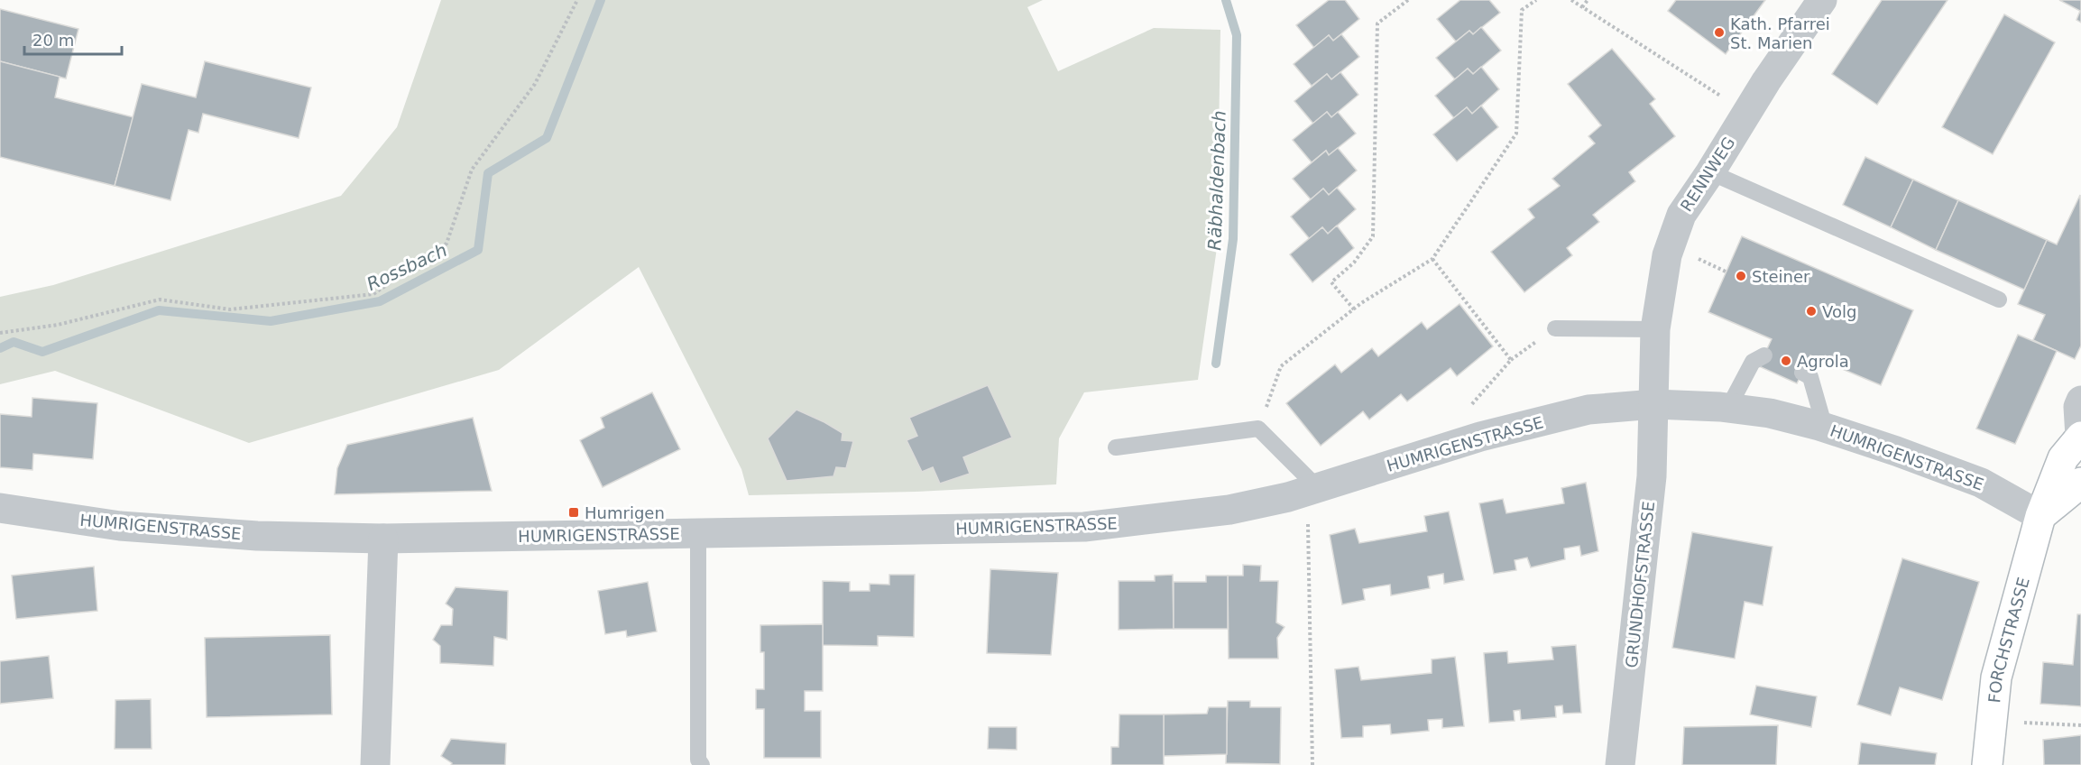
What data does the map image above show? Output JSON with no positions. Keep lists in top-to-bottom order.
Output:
{
  "streets": {
    "main road": ["FORCHSTRASSE"],
    "street": ["RENNWEG", "HUMRIGENSTRASSE", "GRUNDHOFSTRASSE"]
  },
  "crossings": [
    ["RENNWEG", "HUMRIGENSTRASSE"],
    ["RENNWEG", "GRUNDHOFSTRASSE"],
    ["HUMRIGENSTRASSE", "GRUNDHOFSTRASSE"],
    ["HUMRIGENSTRASSE", "FORCHSTRASSE"]
  ],
  "water": ["Räbhaldenbach", "Rossbach"],
  "places": {
    "other": [
      "Kath. Pfarrei St. Marien",
      "Steiner",
      "Volg",
      "Agrola"
    ],
    "transit": ["Humrigen"]
  },
  "scale_bar": "20 m"
}
